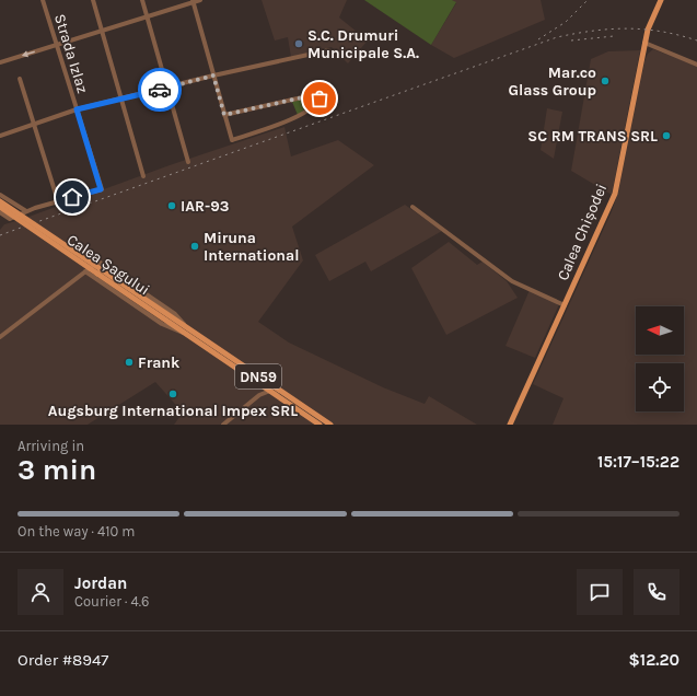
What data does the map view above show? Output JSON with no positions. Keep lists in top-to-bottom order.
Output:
{
  "streets": {
    "main road": ["Calea Chișodei", "Calea Șagului", "DN59"],
    "street": ["Strada Izlaz"]
  },
  "places": [
    "S.C. Drumuri Municipale S.A.",
    "Mar.co Glass Group",
    "SC RM TRANS SRL",
    "IAR-93",
    "Miruna International",
    "Frank",
    "Augsburg International Impex SRL"
  ],
  "north": "left",
  "page": {
    "heading": ["3 min", "Arriving in", "15:17–15:22"],
    "panel": [
      "Jordan",
      "Courier · 4.6",
      "Order #8947",
      "$12.20"
    ],
    "bar": "On the way · 410 m"
  }
}
